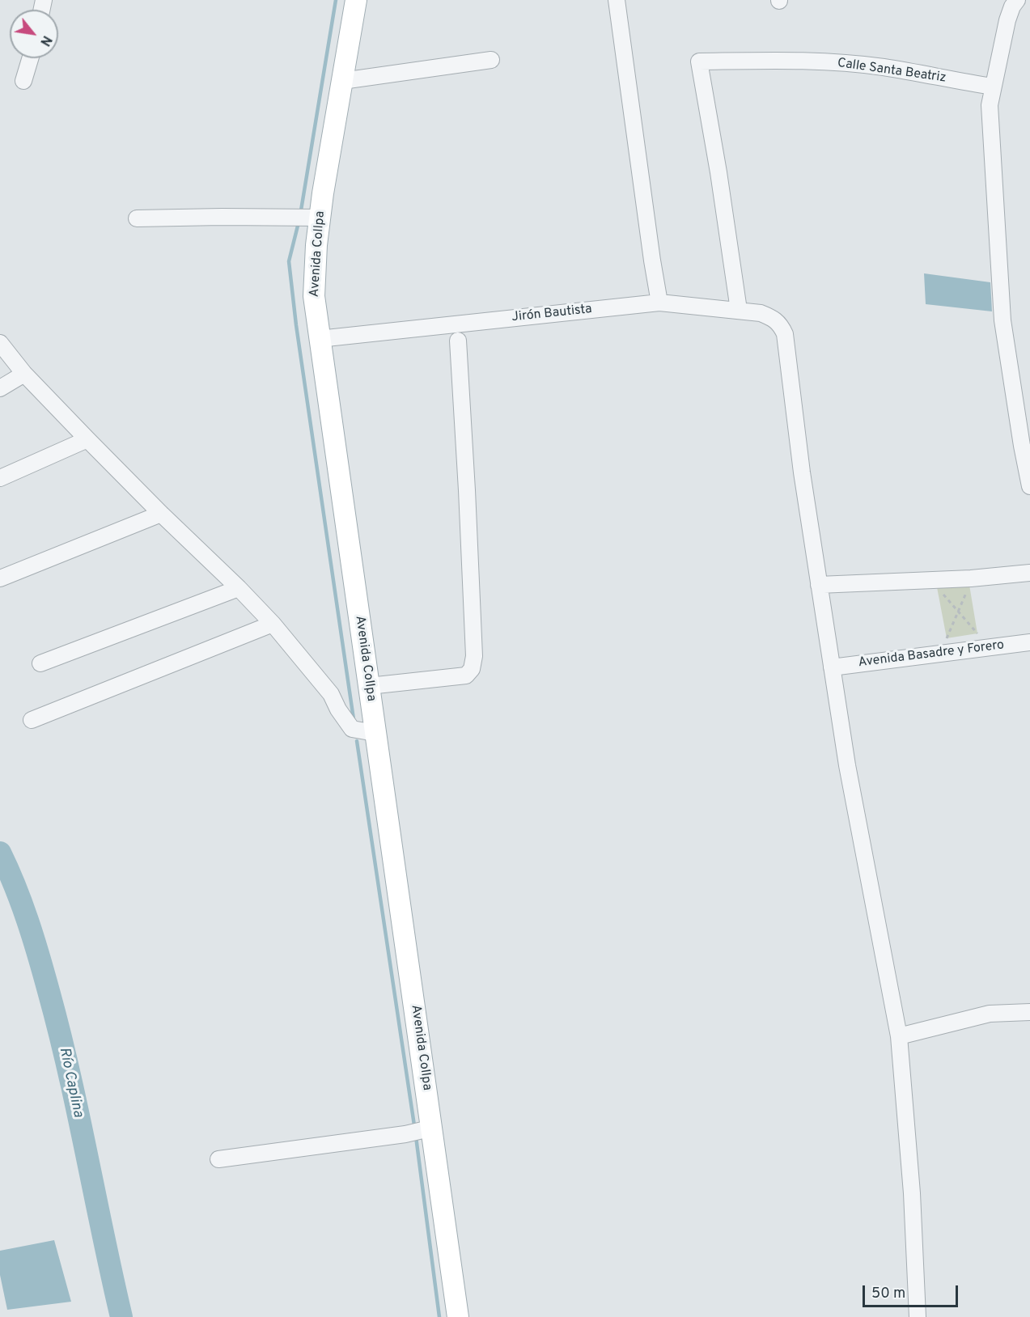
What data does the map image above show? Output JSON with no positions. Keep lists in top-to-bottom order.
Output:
{
  "streets": {
    "main road": ["Avenida Collpa"],
    "street": ["Calle Santa Beatriz", "Jirón Bautista", "Avenida Basadre y Forero"]
  },
  "crossings": [
    ["Calle Santa Beatriz", "Jirón Bautista"],
    ["Avenida Collpa", "Jirón Bautista"]
  ],
  "water": ["Río Caplina"],
  "scale_bar": "50 m",
  "north": "bottom right"
}
